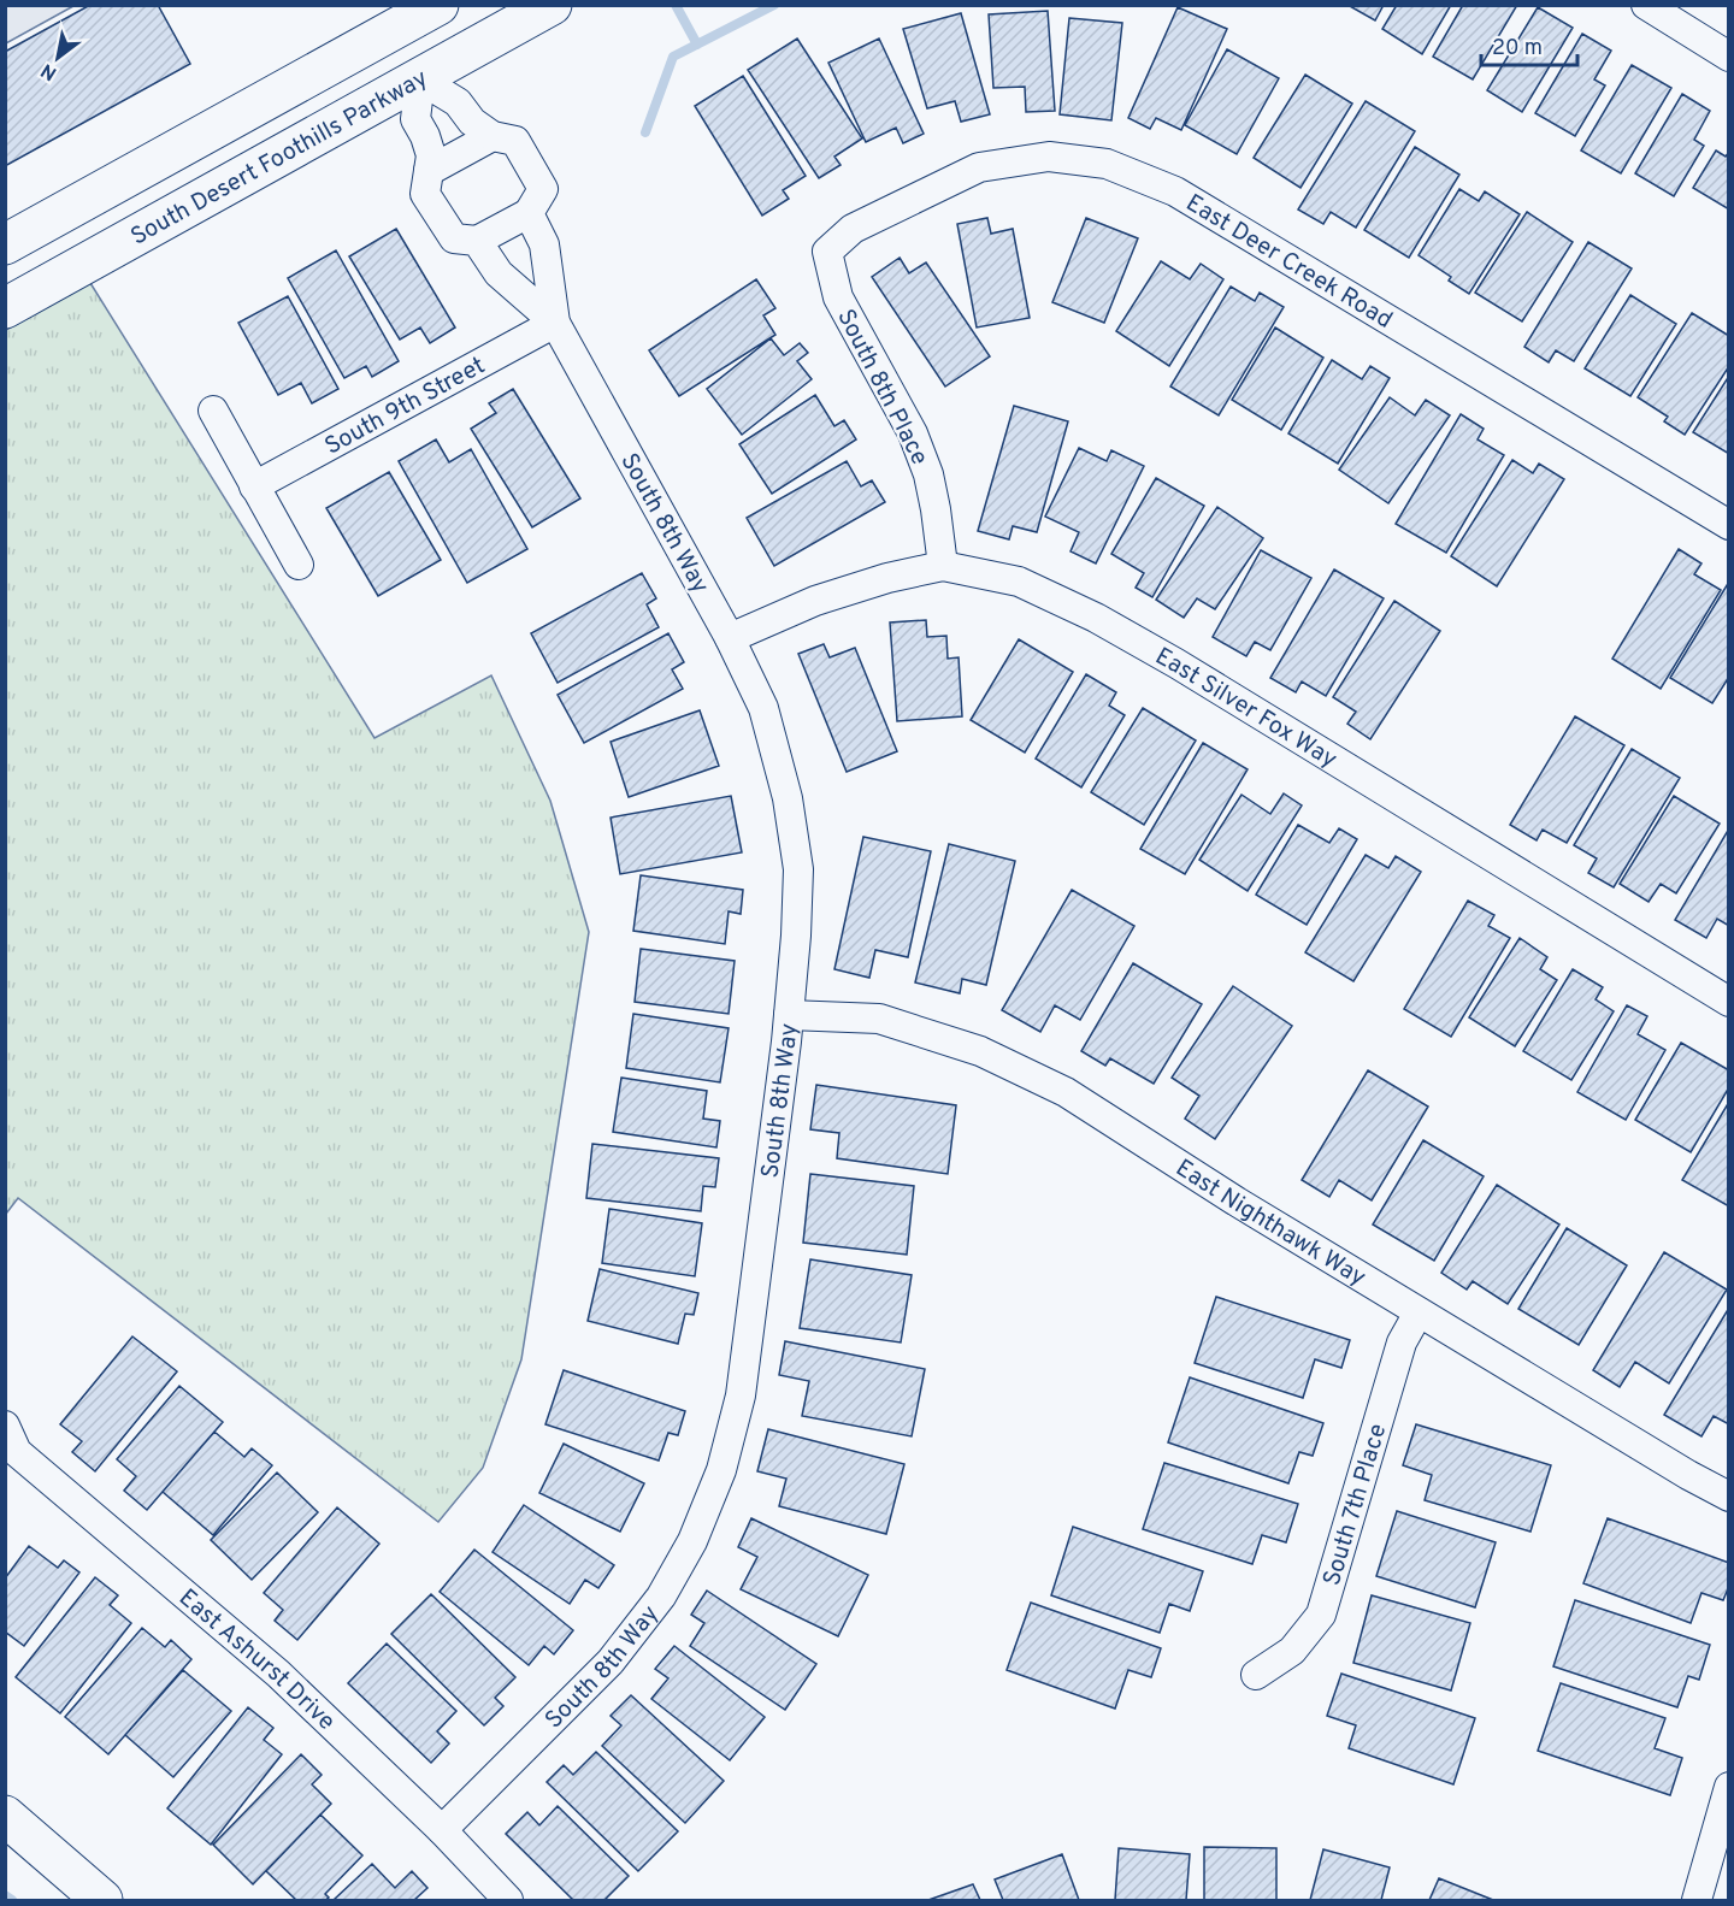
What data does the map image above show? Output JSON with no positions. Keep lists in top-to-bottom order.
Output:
{
  "streets": {
    "street": [
      "South Desert Foothills Parkway",
      "East Deer Creek Road",
      "South 8th Place",
      "South 9th Street",
      "South 8th Way",
      "East Silver Fox Way",
      "East Nighthawk Way",
      "South 7th Place",
      "East Ashurst Drive"
    ]
  },
  "crossings": [
    ["South Desert Foothills Parkway", "South 8th Way"],
    ["East Deer Creek Road", "South 8th Place"],
    ["South 8th Place", "East Silver Fox Way"],
    ["South 9th Street", "South 8th Way"],
    ["South 8th Way", "East Silver Fox Way"],
    ["South 8th Way", "East Nighthawk Way"],
    ["South 8th Way", "East Ashurst Drive"],
    ["East Nighthawk Way", "South 7th Place"]
  ],
  "scale_bar": "20 m",
  "north": "bottom left"
}
